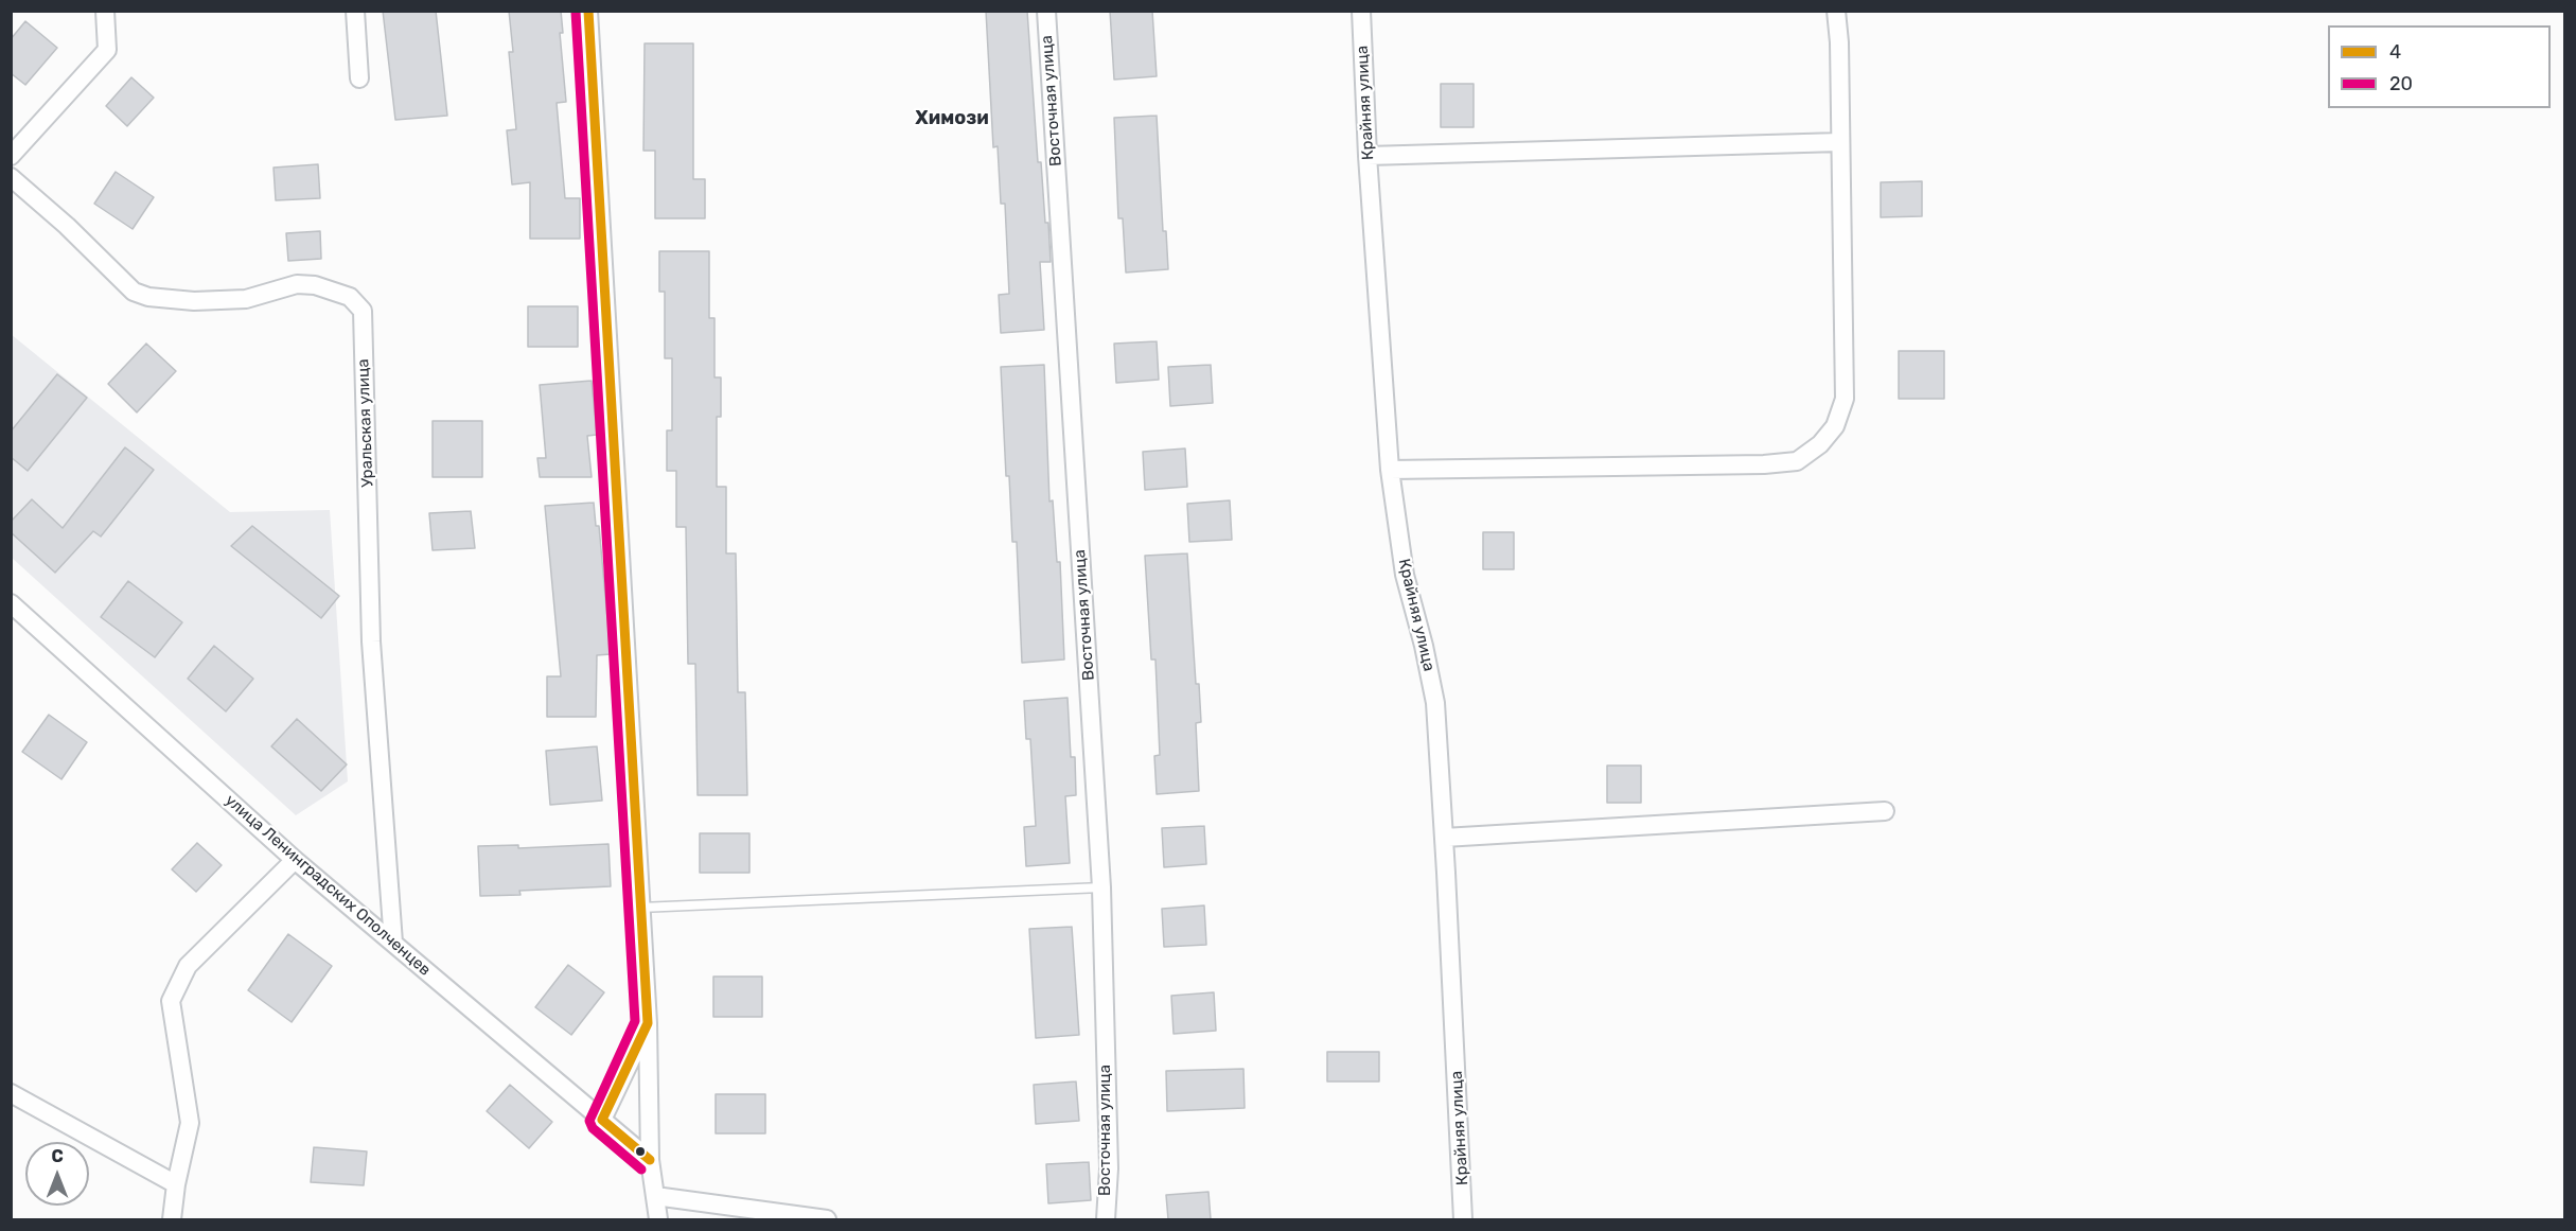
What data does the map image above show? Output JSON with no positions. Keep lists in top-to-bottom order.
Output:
{
  "streets": {
    "street": [
      "Восточная улица",
      "Крайняя улица",
      "Уральская улица",
      "улица Ленинградских Ополченцев"
    ]
  },
  "crossings": [
    ["Уральская улица", "улица Ленинградских Ополченцев"]
  ],
  "districts": ["Химози"],
  "lines": ["transit line 4", "transit line 20"],
  "legend": ["4", "20"],
  "north": "top"
}
